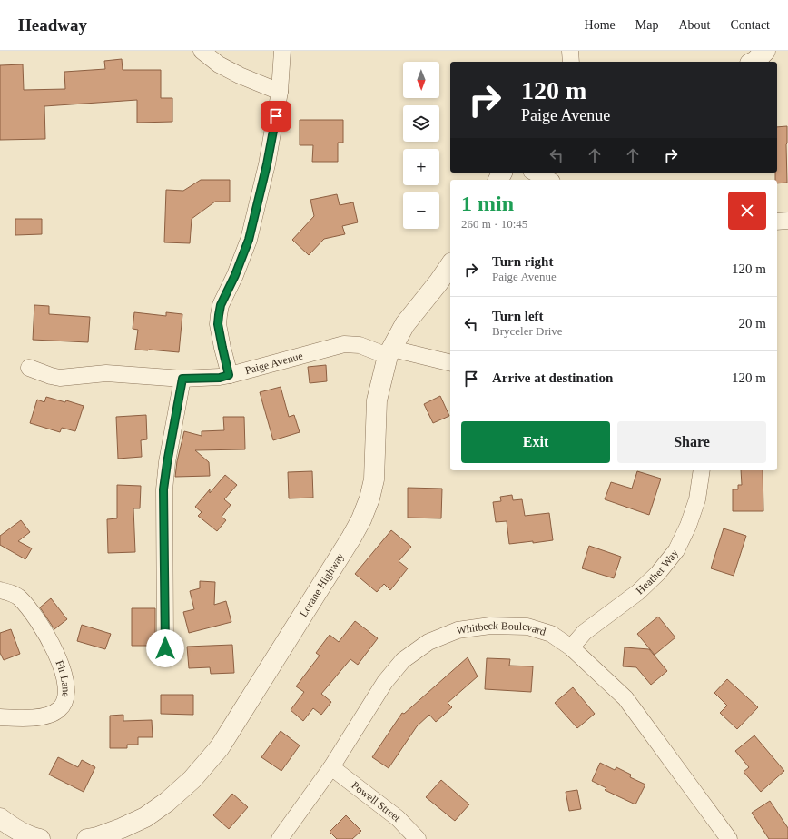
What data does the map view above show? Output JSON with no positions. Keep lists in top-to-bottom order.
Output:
{
  "streets": {
    "street": [
      "Paige Avenue",
      "Heather Way",
      "Lorane Highway",
      "Whitbeck Boulevard",
      "Fir Lane",
      "Powell Street"
    ]
  },
  "crossings": [
    ["Paige Avenue", "Lorane Highway"],
    ["Heather Way", "Whitbeck Boulevard"],
    ["Whitbeck Boulevard", "Powell Street"]
  ],
  "north": "bottom",
  "page": {
    "header": "Headway",
    "nav": [
      "Home",
      "Map",
      "About",
      "Contact"
    ],
    "map_buttons": ["+", "−"],
    "turn": ["120 m", "Paige Avenue"],
    "heading": ["1 min", "260 m · 10:45"],
    "list": [
      {
        "name": "Turn right",
        "note": "Paige Avenue",
        "value": "120 m"
      },
      {
        "name": "Turn left",
        "note": "Bryceler Drive",
        "value": "20 m"
      },
      {
        "name": "Arrive at destination",
        "value": "120 m"
      }
    ],
    "buttons": ["Exit", "Share"]
  }
}
